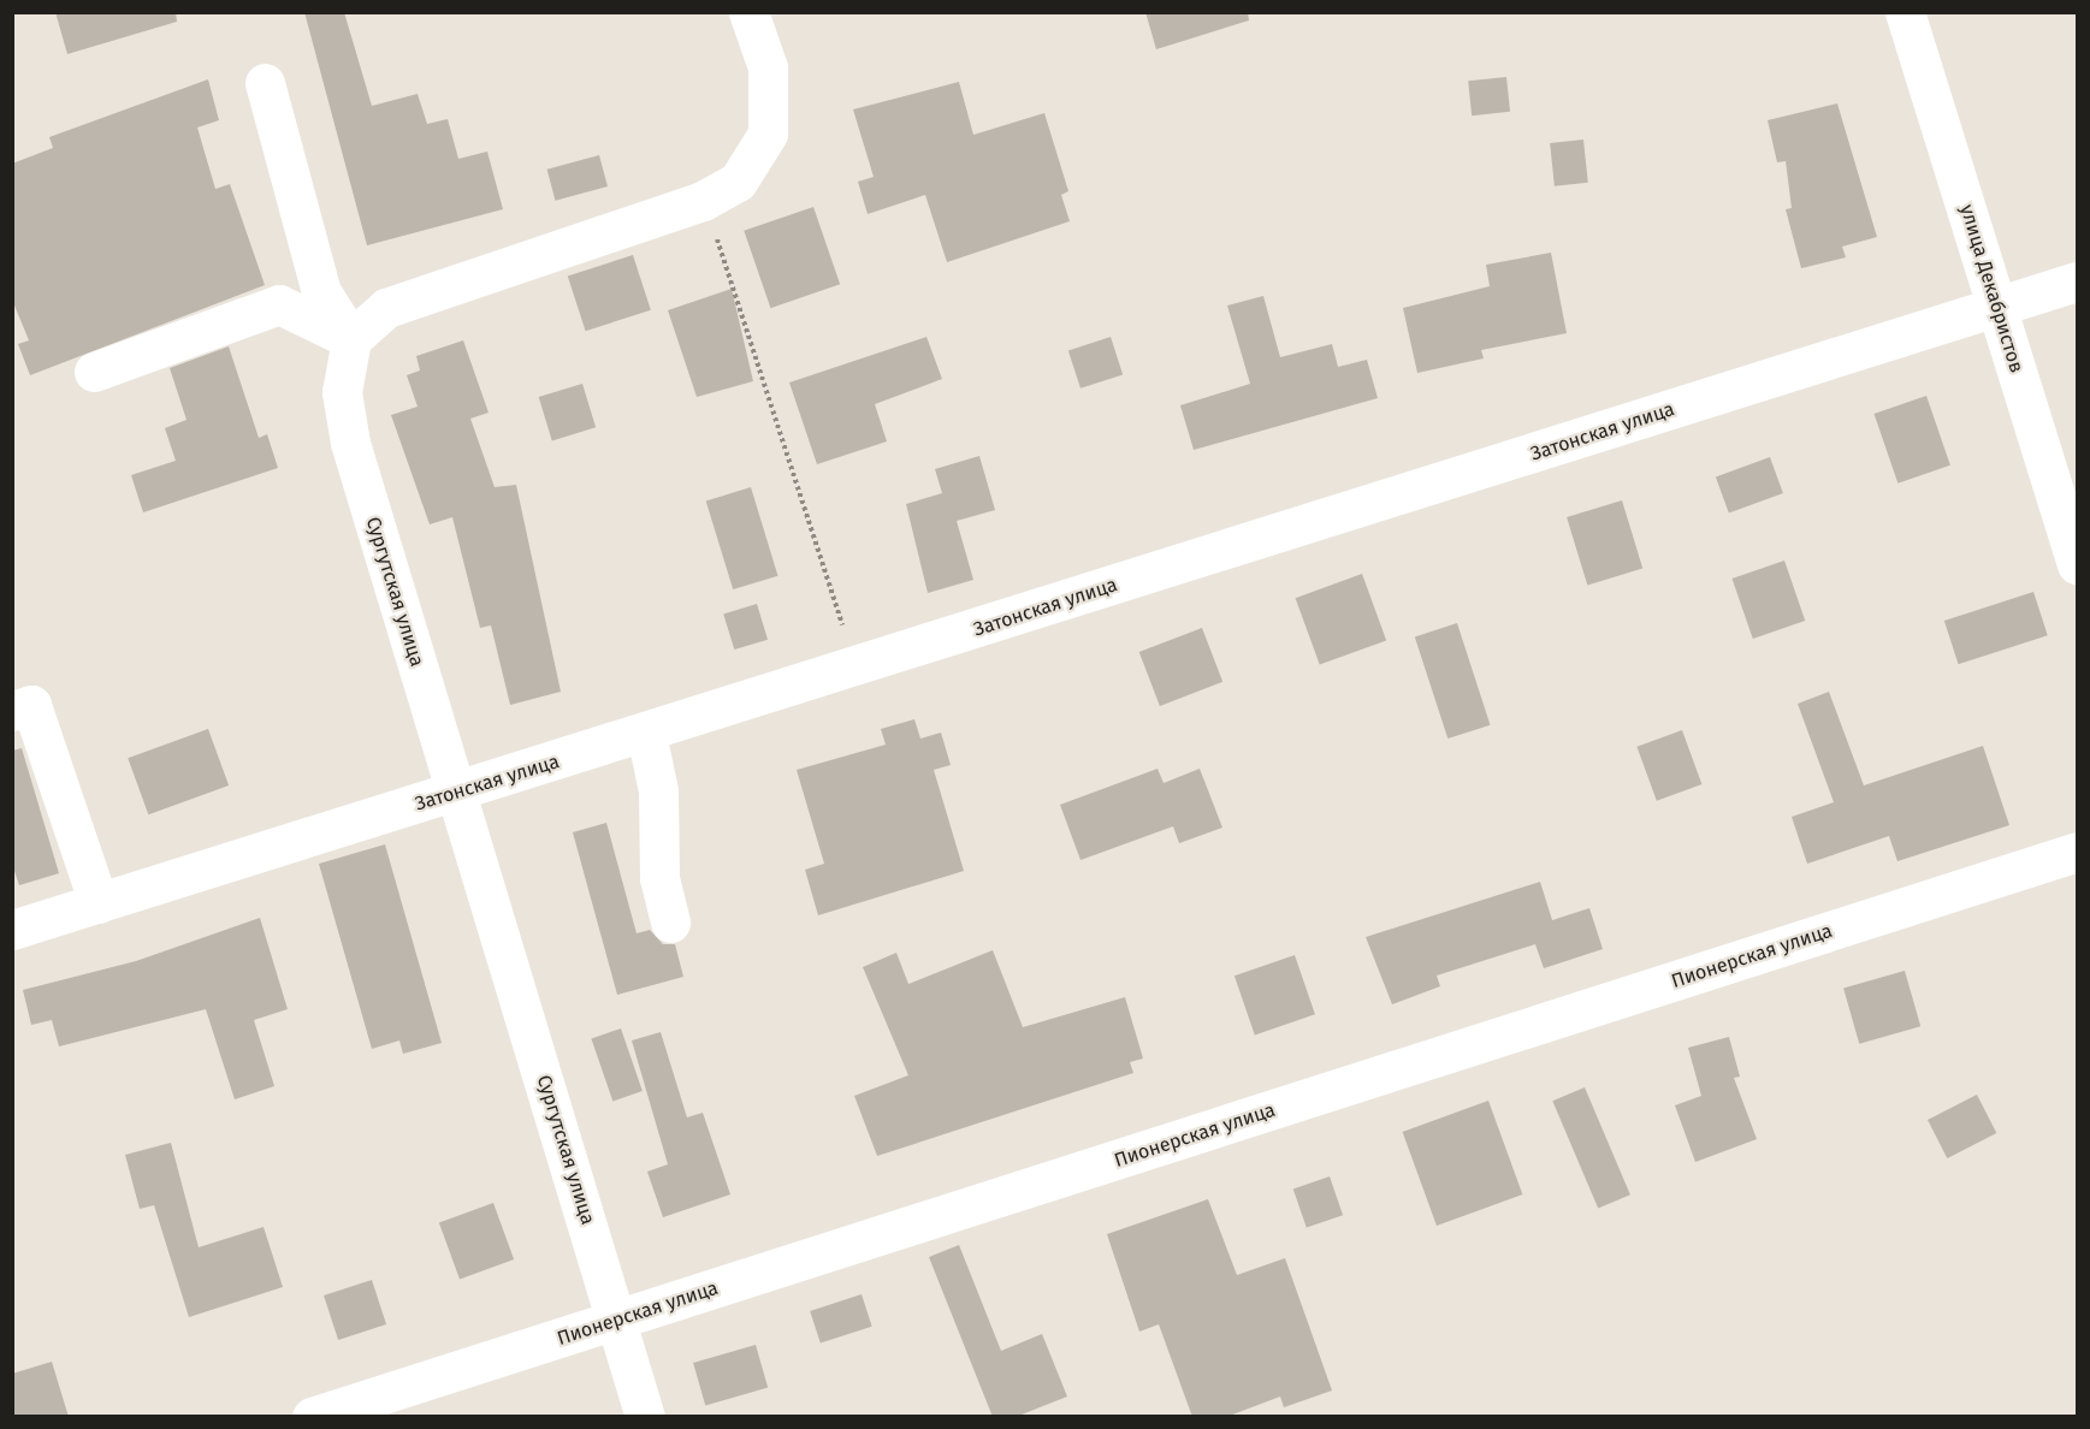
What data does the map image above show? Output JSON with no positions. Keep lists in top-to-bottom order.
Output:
{
  "streets": {
    "street": [
      "улица Декабристов",
      "Затонская улица",
      "Сургутская улица",
      "Пионерская улица"
    ]
  },
  "crossings": [
    ["улица Декабристов", "Затонская улица"],
    ["Затонская улица", "Сургутская улица"],
    ["Сургутская улица", "Пионерская улица"]
  ]
}
